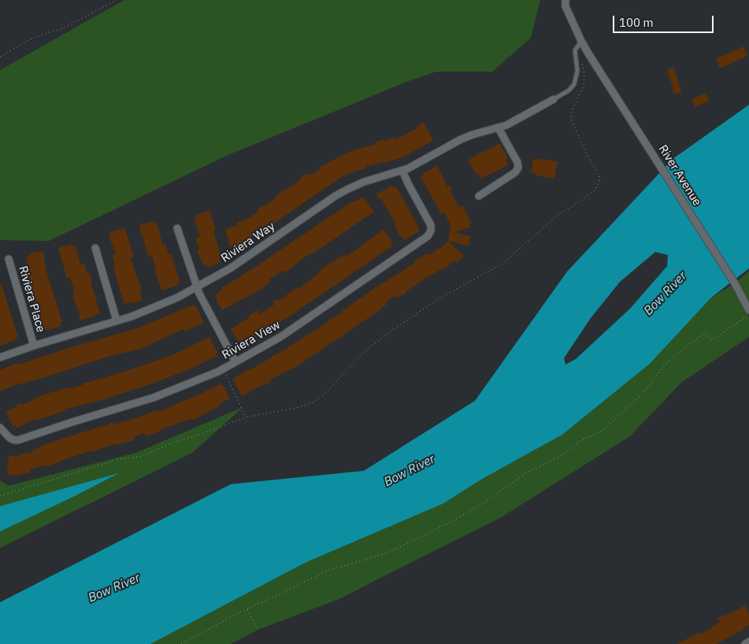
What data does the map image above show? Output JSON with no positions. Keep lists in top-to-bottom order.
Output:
{
  "streets": {
    "street": [
      "River Avenue",
      "Riviera Way",
      "Riviera Place",
      "Riviera View"
    ]
  },
  "crossings": [
    ["Riviera Way", "Riviera Place"],
    ["Riviera Way", "Riviera View"]
  ],
  "water": ["Bow River"],
  "scale_bar": "100 m"
}
